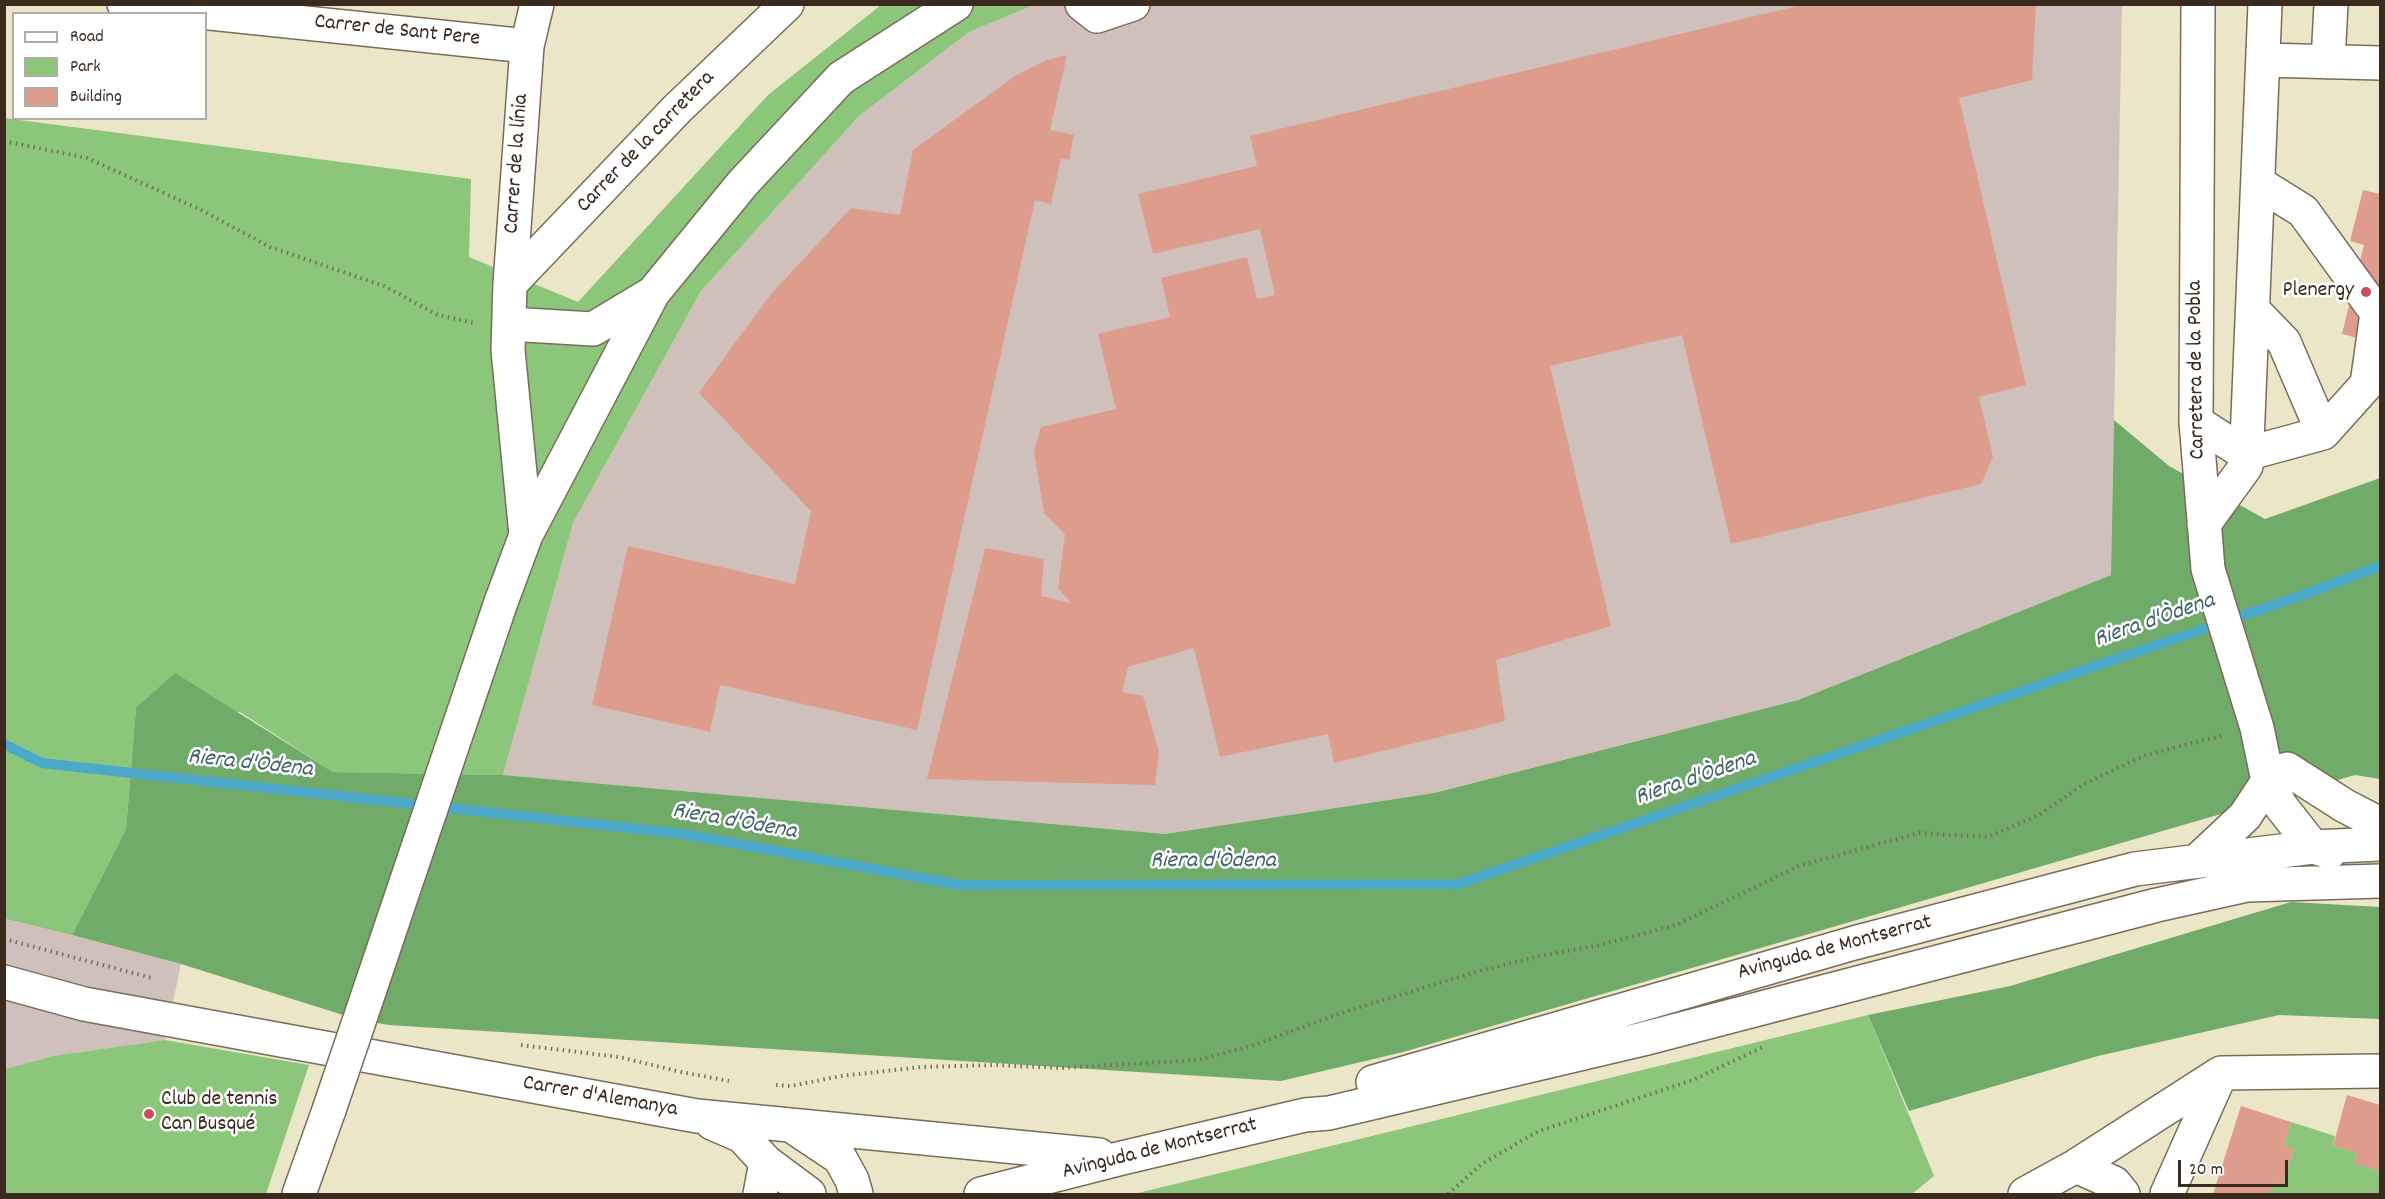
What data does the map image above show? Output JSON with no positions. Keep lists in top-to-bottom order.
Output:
{
  "streets": {
    "street": [
      "Carrer de Sant Pere",
      "Carrer de la carretera",
      "Carrer de la línia",
      "Carretera de la Pobla",
      "Avinguda de Montserrat",
      "Carrer d'Alemanya"
    ]
  },
  "crossings": [
    ["Carrer de Sant Pere", "Carrer de la línia"],
    ["Carrer de la carretera", "Carrer de la línia"],
    ["Carretera de la Pobla", "Avinguda de Montserrat"],
    ["Avinguda de Montserrat", "Carrer d'Alemanya"]
  ],
  "water": ["Riera d'Òdena"],
  "places": ["Plenergy", "Club de tennis Can Busqué"],
  "legend": ["Road", "Park", "Building"],
  "scale_bar": "20 m"
}
